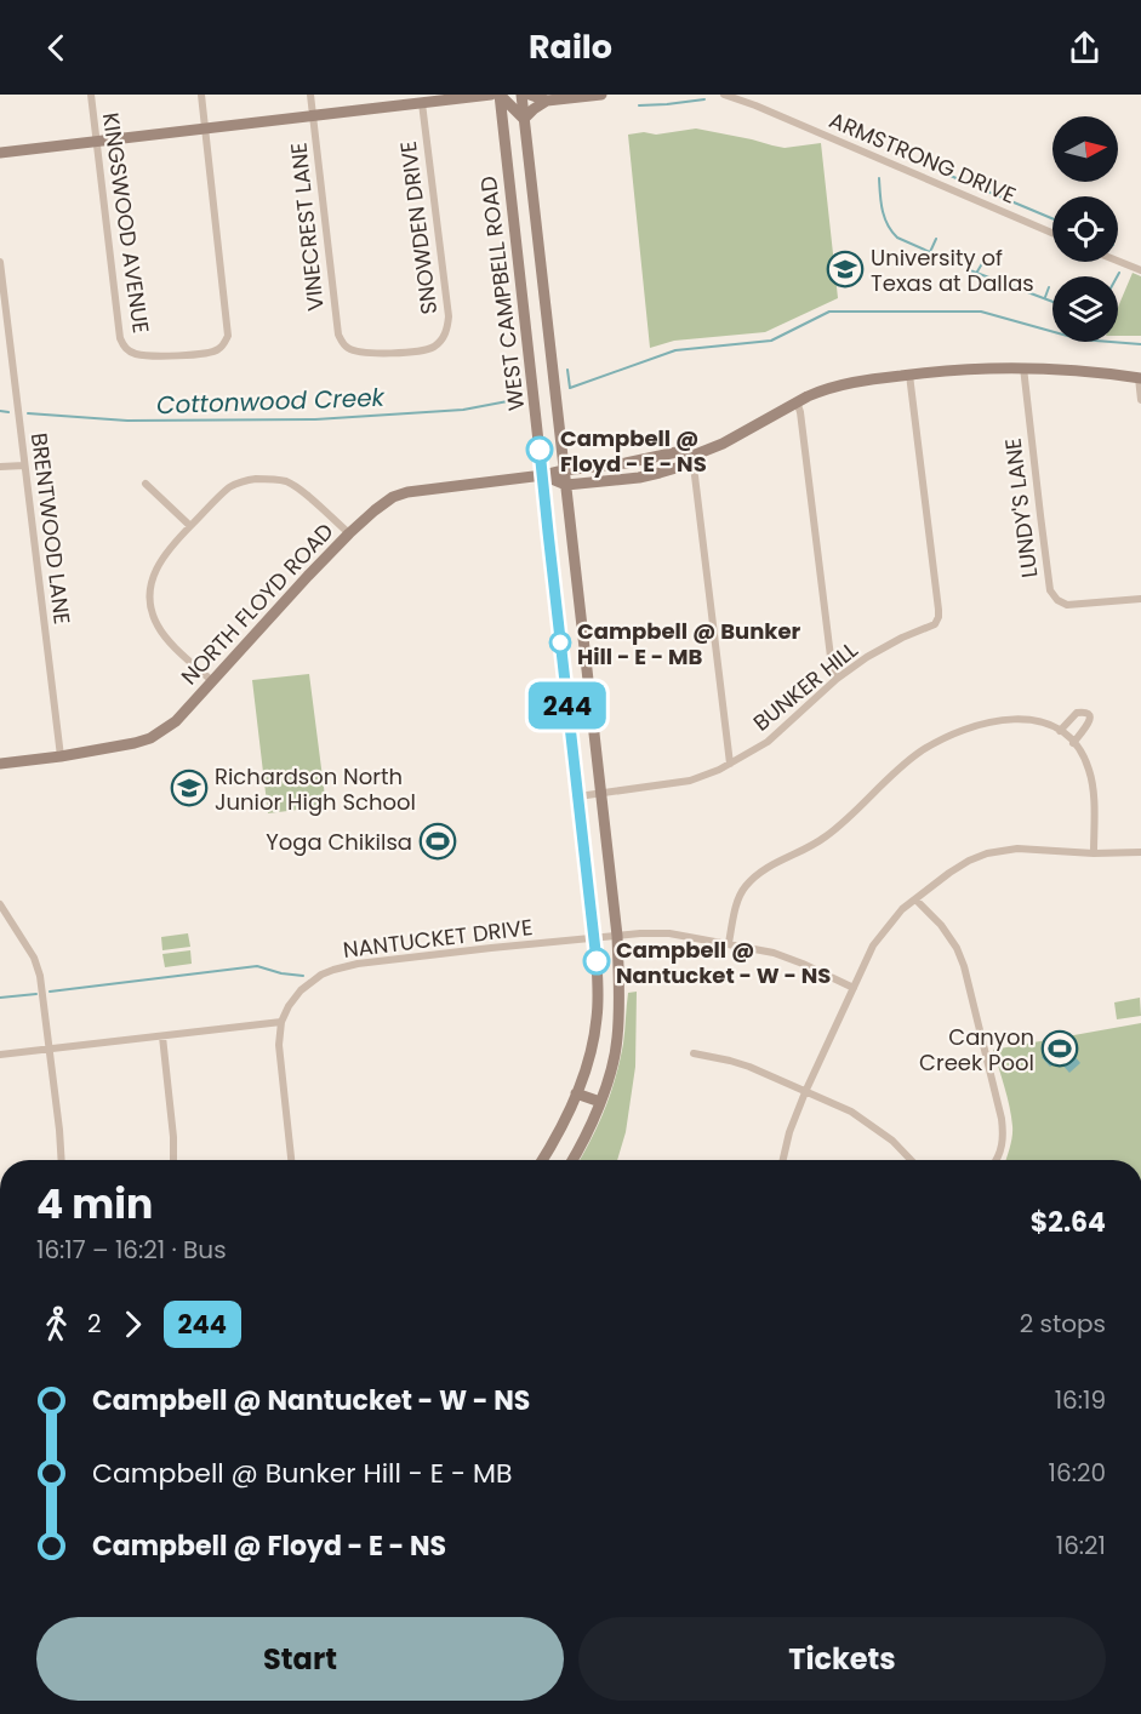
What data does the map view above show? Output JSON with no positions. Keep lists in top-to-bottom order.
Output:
{
  "streets": {
    "main road": ["WEST CAMPBELL ROAD", "NORTH FLOYD ROAD"],
    "street": [
      "ARMSTRONG DRIVE",
      "KINGSWOOD AVENUE",
      "VINECREST LANE",
      "SNOWDEN DRIVE",
      "LUNDY'S LANE",
      "BRENTWOOD LANE",
      "BUNKER HILL",
      "NANTUCKET DRIVE"
    ]
  },
  "crossings": [
    ["VINECREST LANE", "SNOWDEN DRIVE"],
    ["WEST CAMPBELL ROAD", "NORTH FLOYD ROAD"],
    ["WEST CAMPBELL ROAD", "BUNKER HILL"],
    ["WEST CAMPBELL ROAD", "NANTUCKET DRIVE"],
    ["LUNDY'S LANE", "NORTH FLOYD ROAD"],
    ["BRENTWOOD LANE", "NORTH FLOYD ROAD"],
    ["NORTH FLOYD ROAD", "BUNKER HILL"]
  ],
  "water": ["Cottonwood Creek"],
  "places": {
    "school or university": ["University of Texas at Dallas", "Richardson North Junior High School"],
    "other": ["Campbell @ Floyd - E - NS", "Campbell @ Bunker Hill - E - MB", "Campbell @ Nantucket - W - NS"],
    "sports": ["Yoga Chikilsa", "Canyon Creek Pool"]
  },
  "lines": ["bus line 244"],
  "north": "right",
  "page": {
    "header": "Railo",
    "on_map": "244",
    "heading": ["4 min", "16:17 – 16:21 · Bus", "$2.64"],
    "legs": ["2", "244", "2 stops"],
    "list": [
      {
        "name": "Campbell @ Nantucket - W - NS",
        "value": "16:19"
      },
      {
        "name": "Campbell @ Bunker Hill - E - MB",
        "value": "16:20"
      },
      {
        "name": "Campbell @ Floyd - E - NS",
        "value": "16:21"
      }
    ],
    "buttons": ["Start", "Tickets"]
  }
}
